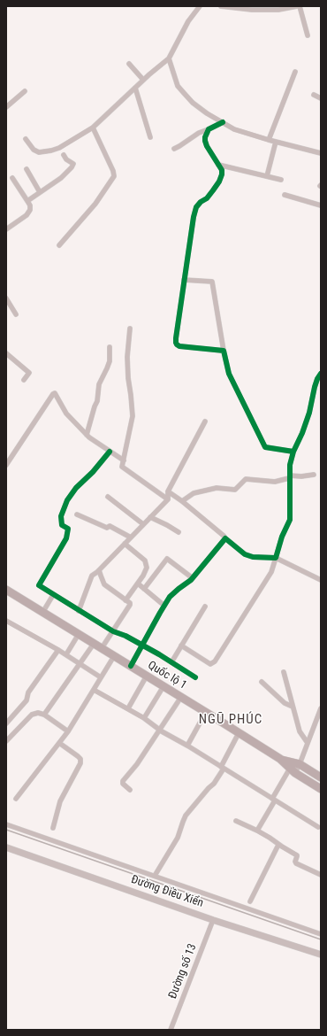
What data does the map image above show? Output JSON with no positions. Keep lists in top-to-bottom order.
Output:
{
  "streets": {
    "highway": ["Quốc lộ 1"],
    "street": ["Đường Điều Xiển", "Đường số 13"]
  },
  "crossings": [
    ["Đường Điều Xiển", "Đường số 13"]
  ],
  "districts": ["NGŨ PHÚC"]
}
